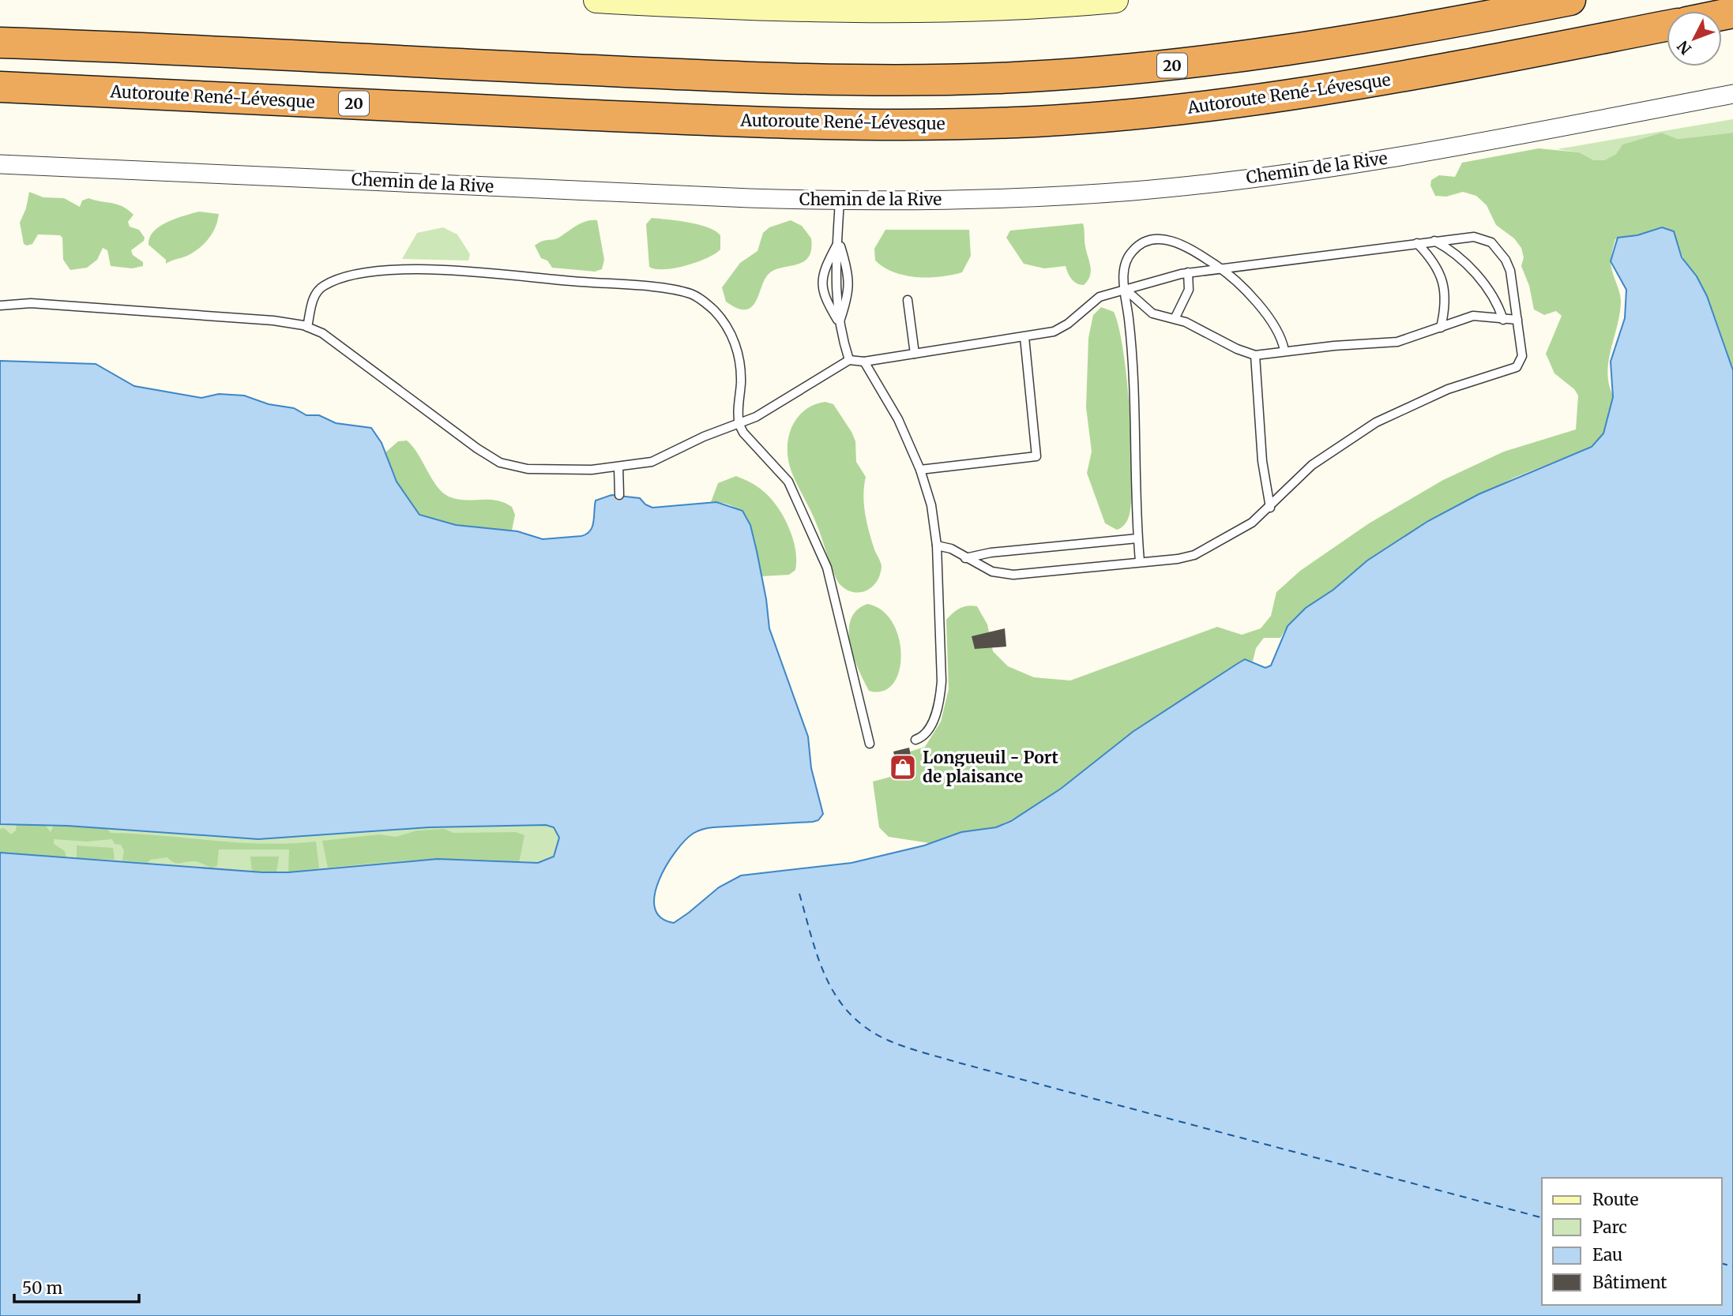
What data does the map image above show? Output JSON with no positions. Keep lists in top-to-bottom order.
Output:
{
  "streets": {
    "highway": ["20", "Autoroute René-Lévesque"],
    "street": ["Chemin de la Rive"]
  },
  "places": {
    "shop": ["Longueuil - Port de plaisance"]
  },
  "legend": [
    "Route",
    "Parc",
    "Eau",
    "Bâtiment"
  ],
  "scale_bar": "50 m",
  "north": "bottom left"
}
